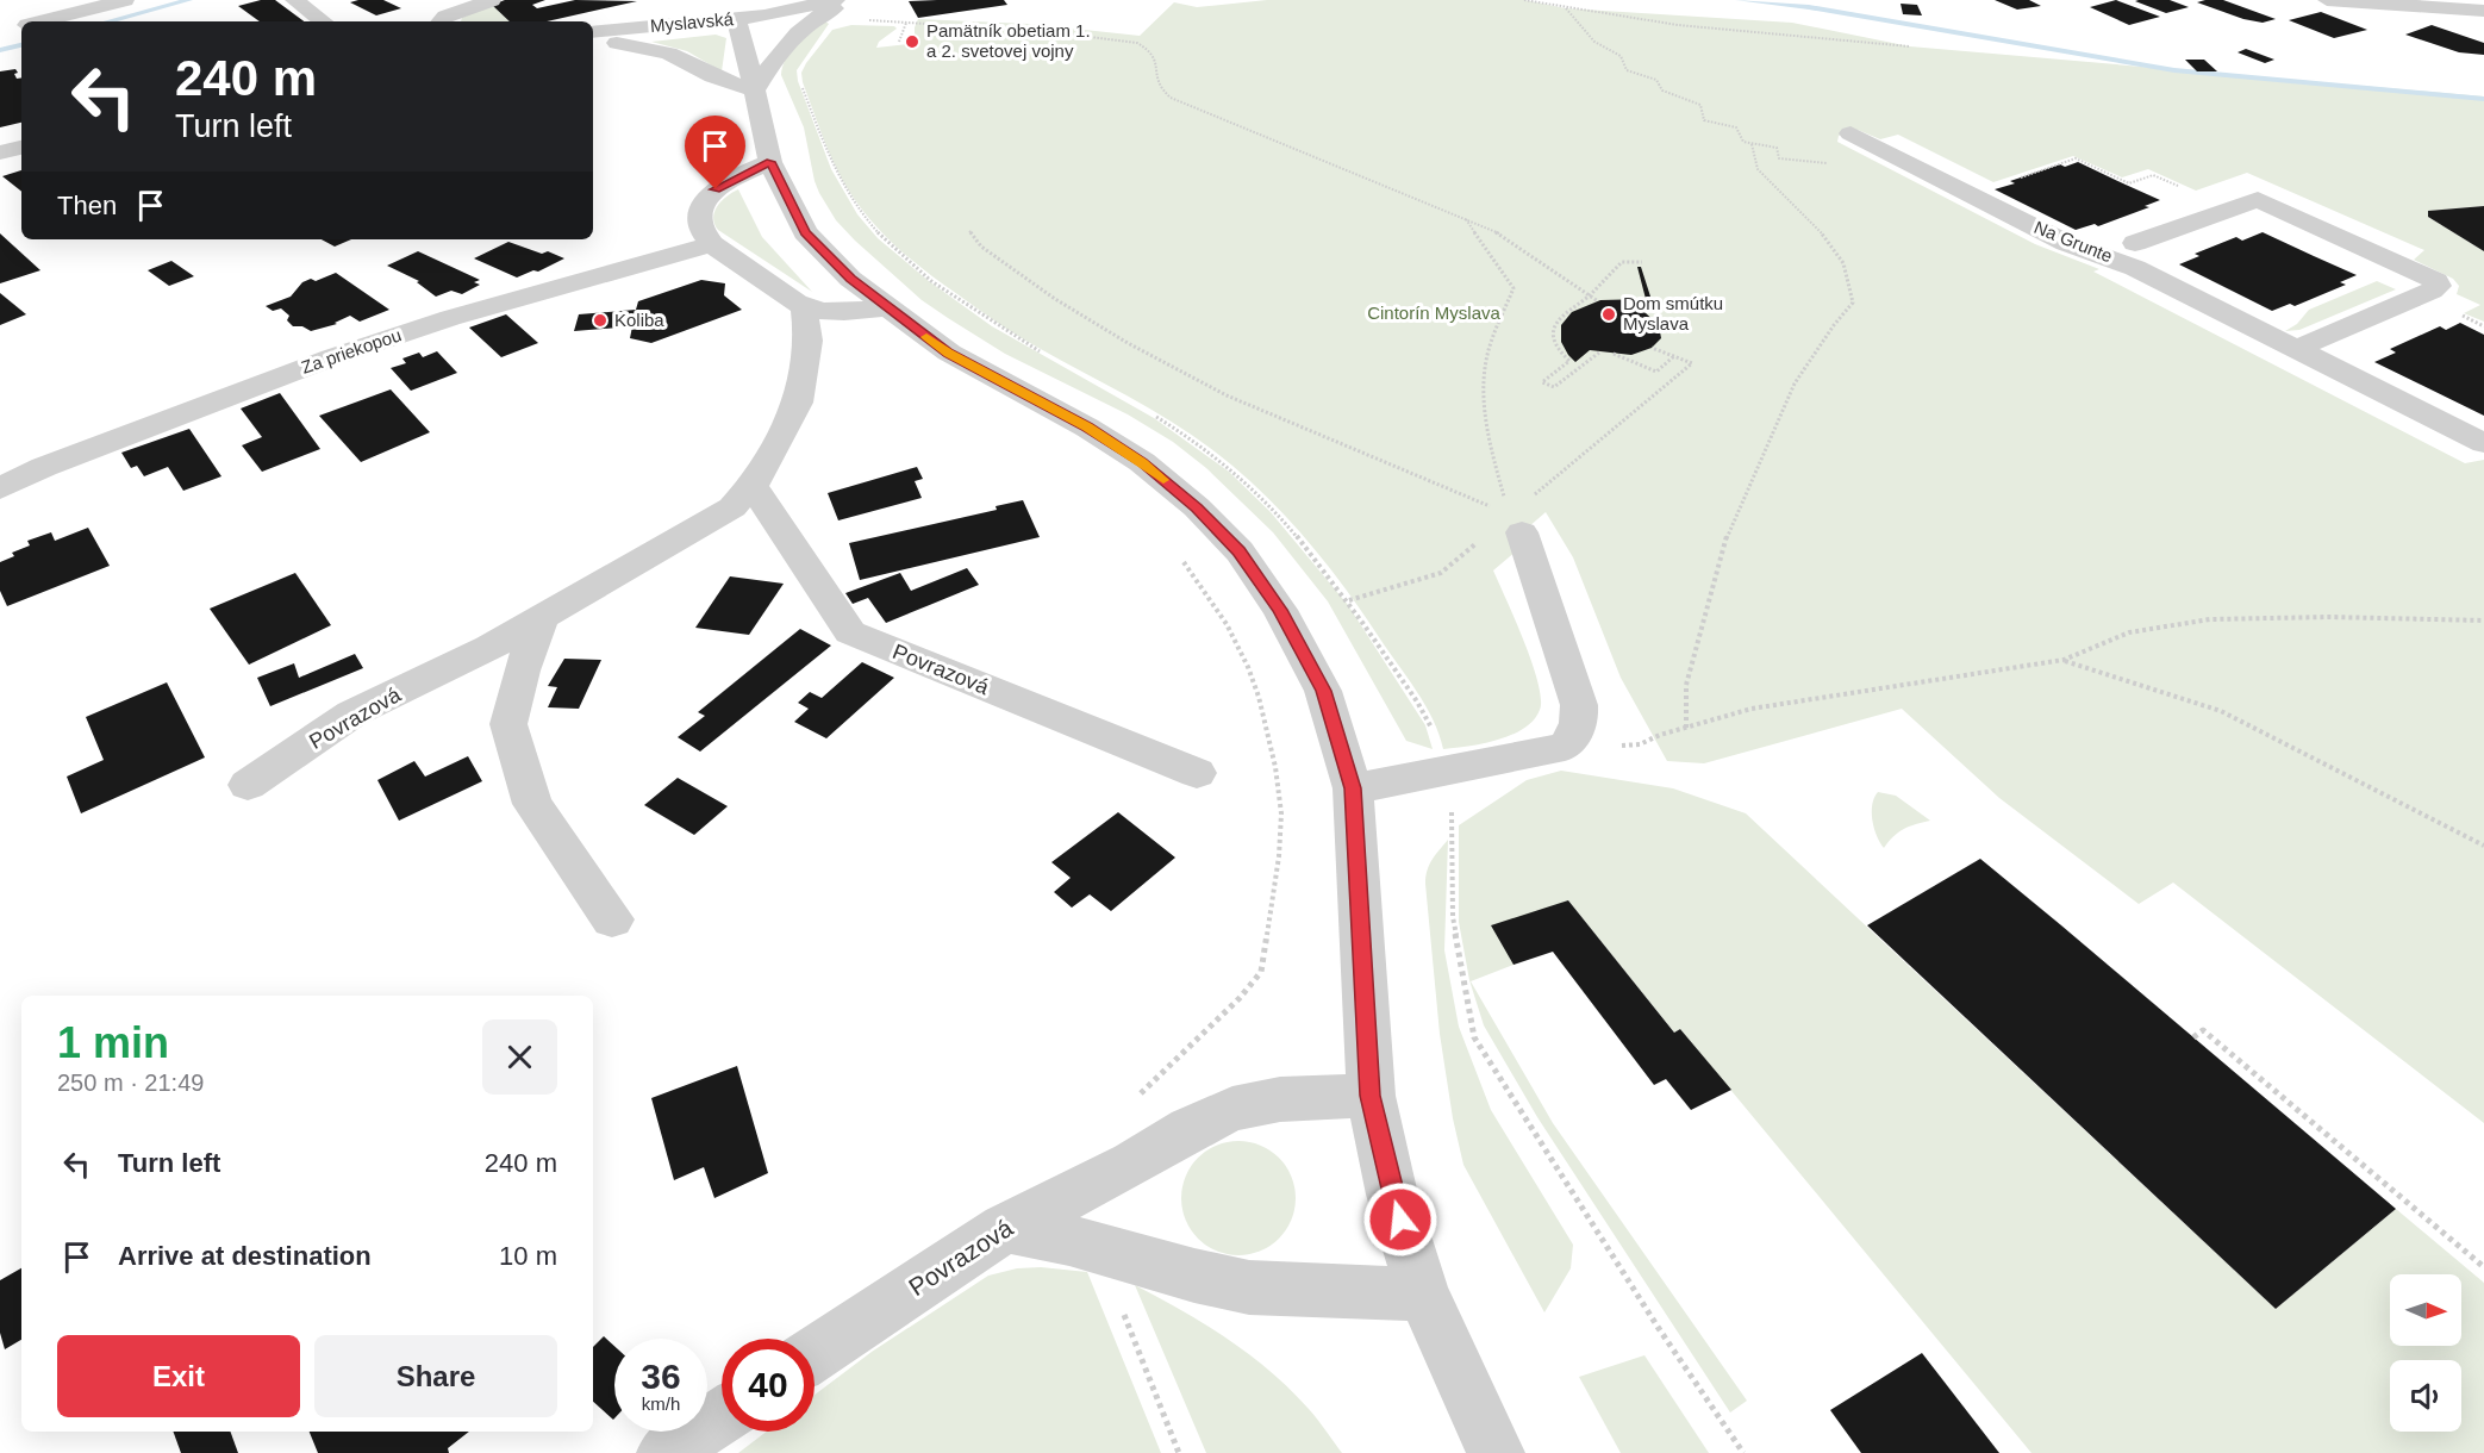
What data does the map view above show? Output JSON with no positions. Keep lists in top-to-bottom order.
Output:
{
  "streets": {
    "street": [
      "Myslavská",
      "Na Grunte",
      "Za priekopou",
      "Povrazová"
    ]
  },
  "parks": ["Cintorín Myslava"],
  "places": ["Pamätník obetiam 1. a 2. svetovej vojny", "Dom smútku Myslava", "Koliba"],
  "north": "right",
  "page": {
    "turn": ["240 m", "Turn left"],
    "then": "Then",
    "heading": ["1 min", "250 m · 21:49"],
    "list": [
      {
        "name": "Turn left",
        "value": "240 m"
      },
      {
        "name": "Arrive at destination",
        "value": "10 m"
      }
    ],
    "buttons": ["Exit", "Share"],
    "speed": "36 km/h",
    "limit": "40"
  }
}
